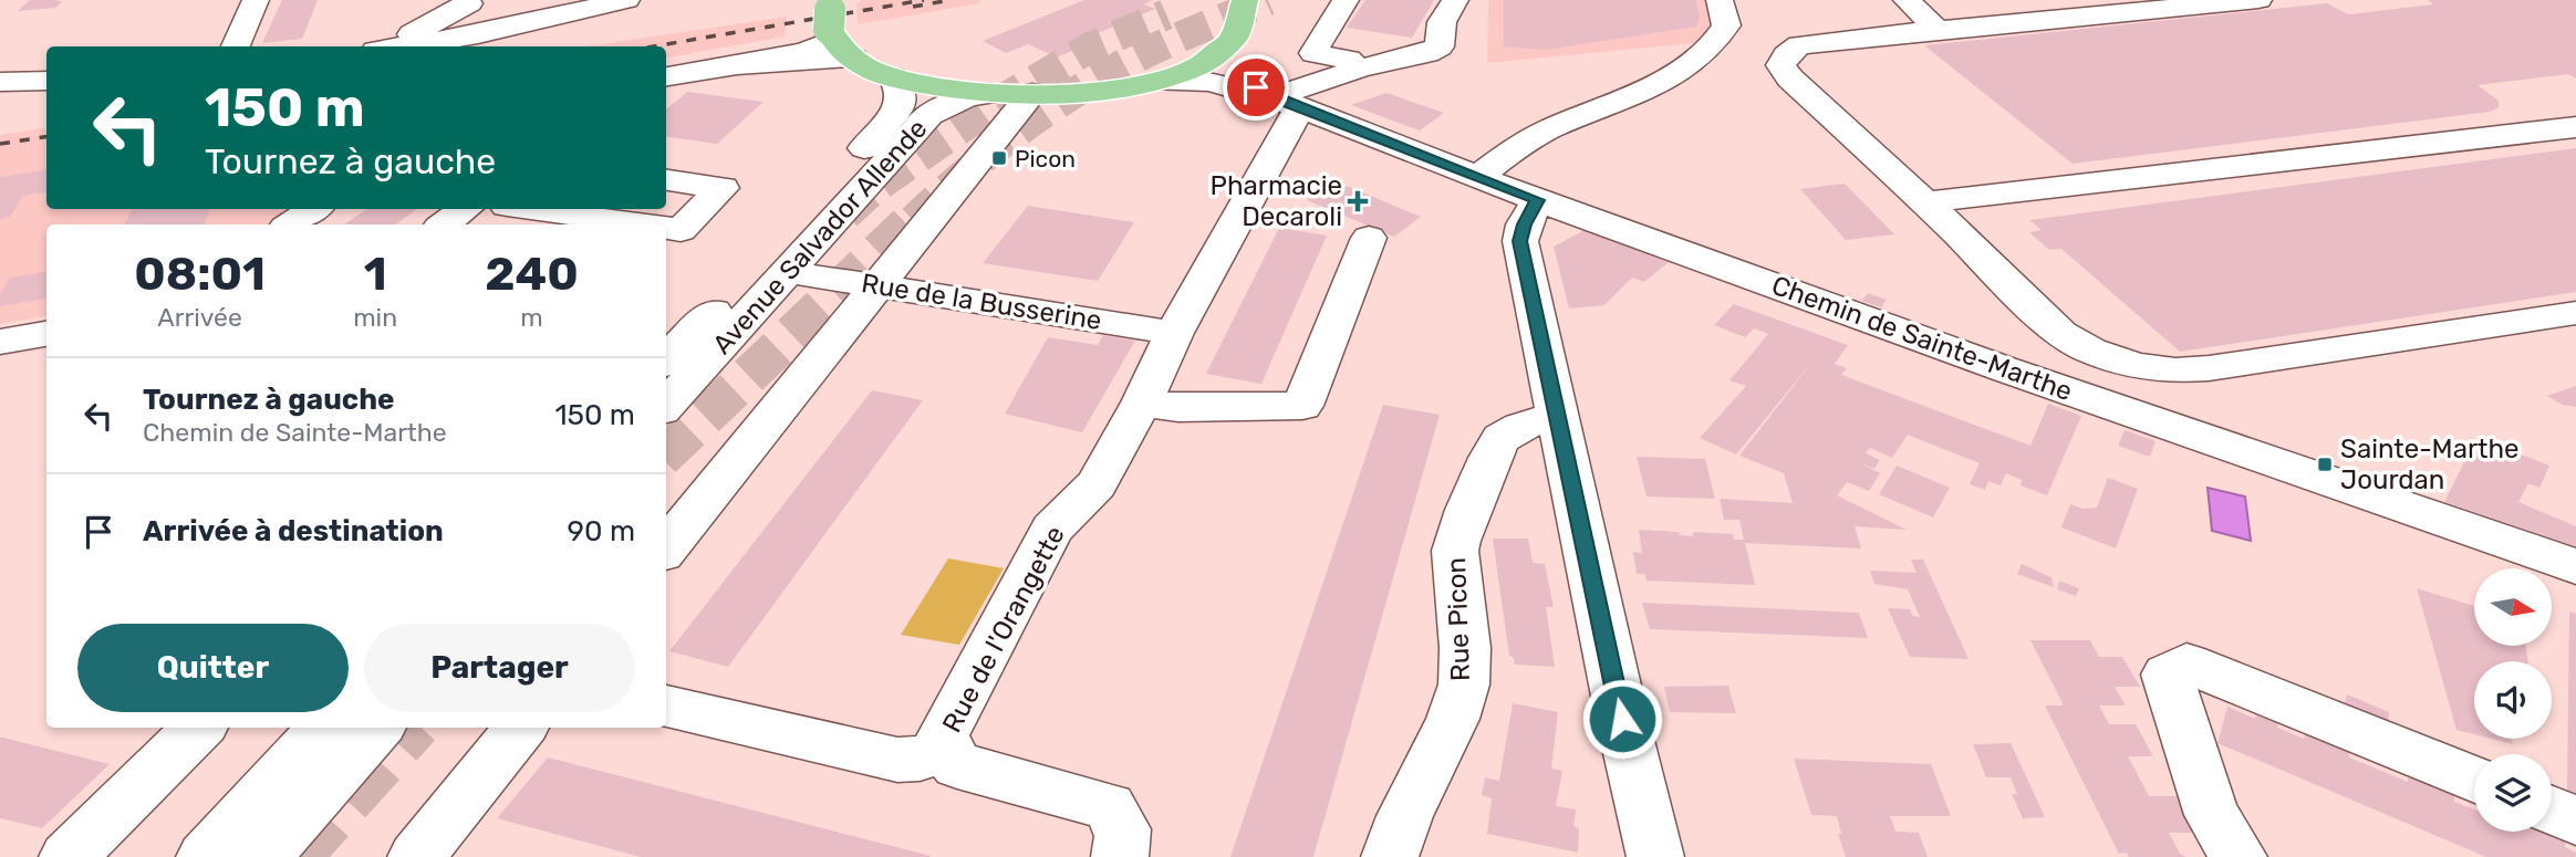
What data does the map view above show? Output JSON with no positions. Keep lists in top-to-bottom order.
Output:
{
  "streets": {
    "street": [
      "Avenue Salvador Allende",
      "Rue de la Busserine",
      "Chemin de Sainte-Marthe",
      "Rue Picon",
      "Rue de l'Orangette"
    ]
  },
  "crossings": [
    ["Avenue Salvador Allende", "Rue de la Busserine"],
    ["Rue de la Busserine", "Rue de l'Orangette"],
    ["Chemin de Sainte-Marthe", "Rue de l'Orangette"]
  ],
  "places": {
    "transit": ["Picon", "Sainte-Marthe Jourdan"],
    "health": ["Pharmacie Decaroli"]
  },
  "north": "right",
  "page": {
    "turn": ["150 m", "Tournez à gauche"],
    "eta": [
      "08:01",
      "Arrivée",
      "1",
      "min",
      "240",
      "m"
    ],
    "list": [
      {
        "name": "Tournez à gauche",
        "note": "Chemin de Sainte-Marthe",
        "value": "150 m"
      },
      {
        "name": "Arrivée à destination",
        "value": "90 m"
      }
    ],
    "buttons": ["Quitter", "Partager"]
  }
}
